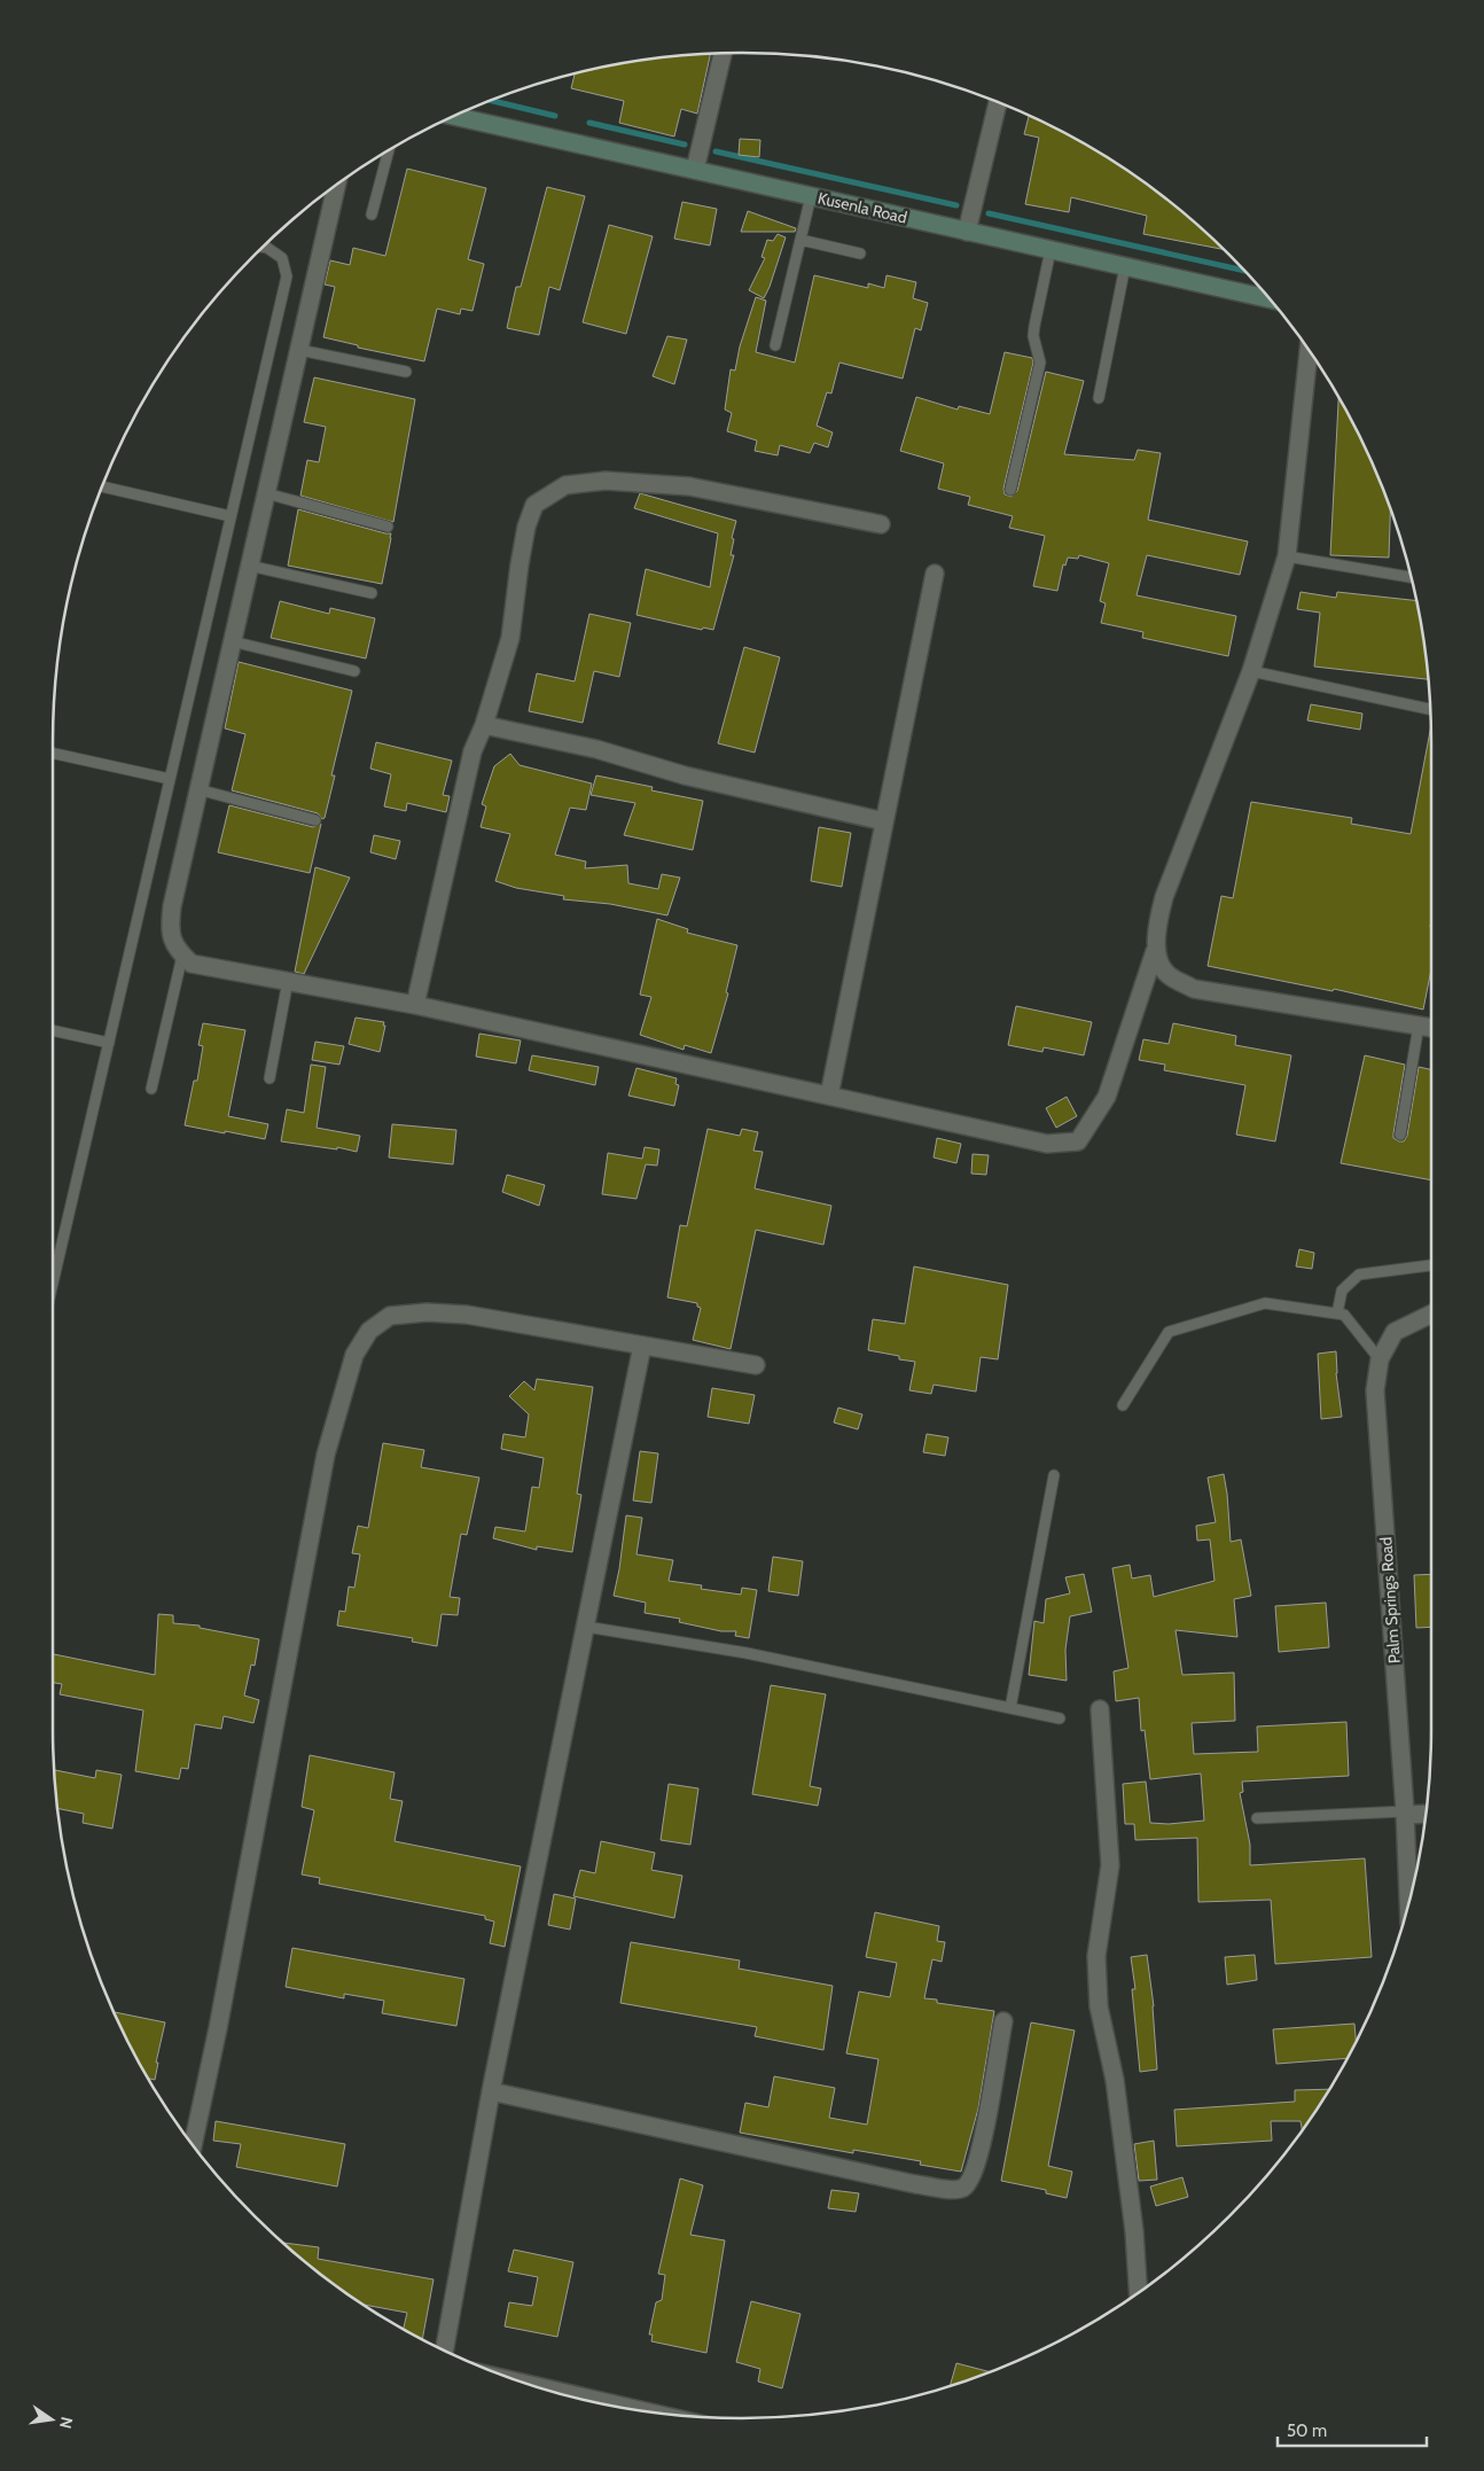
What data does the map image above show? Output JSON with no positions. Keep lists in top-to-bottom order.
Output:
{
  "streets": {
    "main road": ["Kusenla Road"],
    "street": ["Palm Springs Road"]
  },
  "scale_bar": "50 m",
  "north": "right"
}
